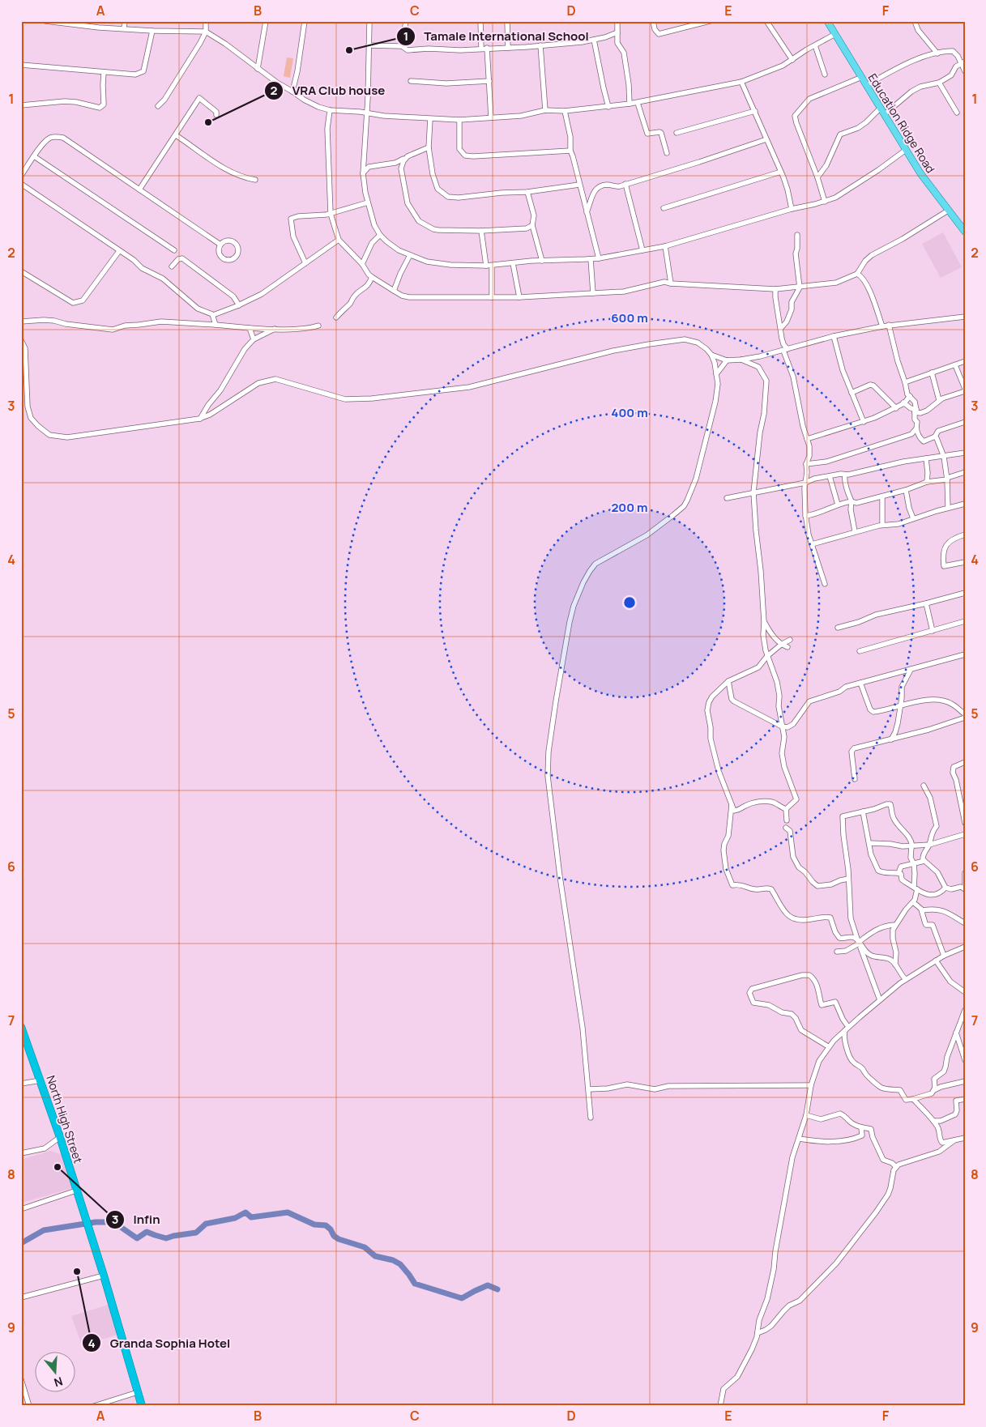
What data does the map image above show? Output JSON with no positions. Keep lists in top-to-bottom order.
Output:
{
  "streets": {
    "highway": ["North High Street"],
    "main road": ["Education Ridge Road"]
  },
  "places": [
    "Tamale International School",
    "VRA Club house",
    "Infin",
    "Granda Sophia Hotel"
  ],
  "north": "bottom",
  "grid": {
    "columns": [
      "A",
      "B",
      "C",
      "D",
      "E",
      "F"
    ],
    "rows": [
      "1",
      "2",
      "3",
      "4",
      "5",
      "6",
      "7",
      "8",
      "9"
    ]
  },
  "rings": ["600 m", "400 m", "200 m"]
}
